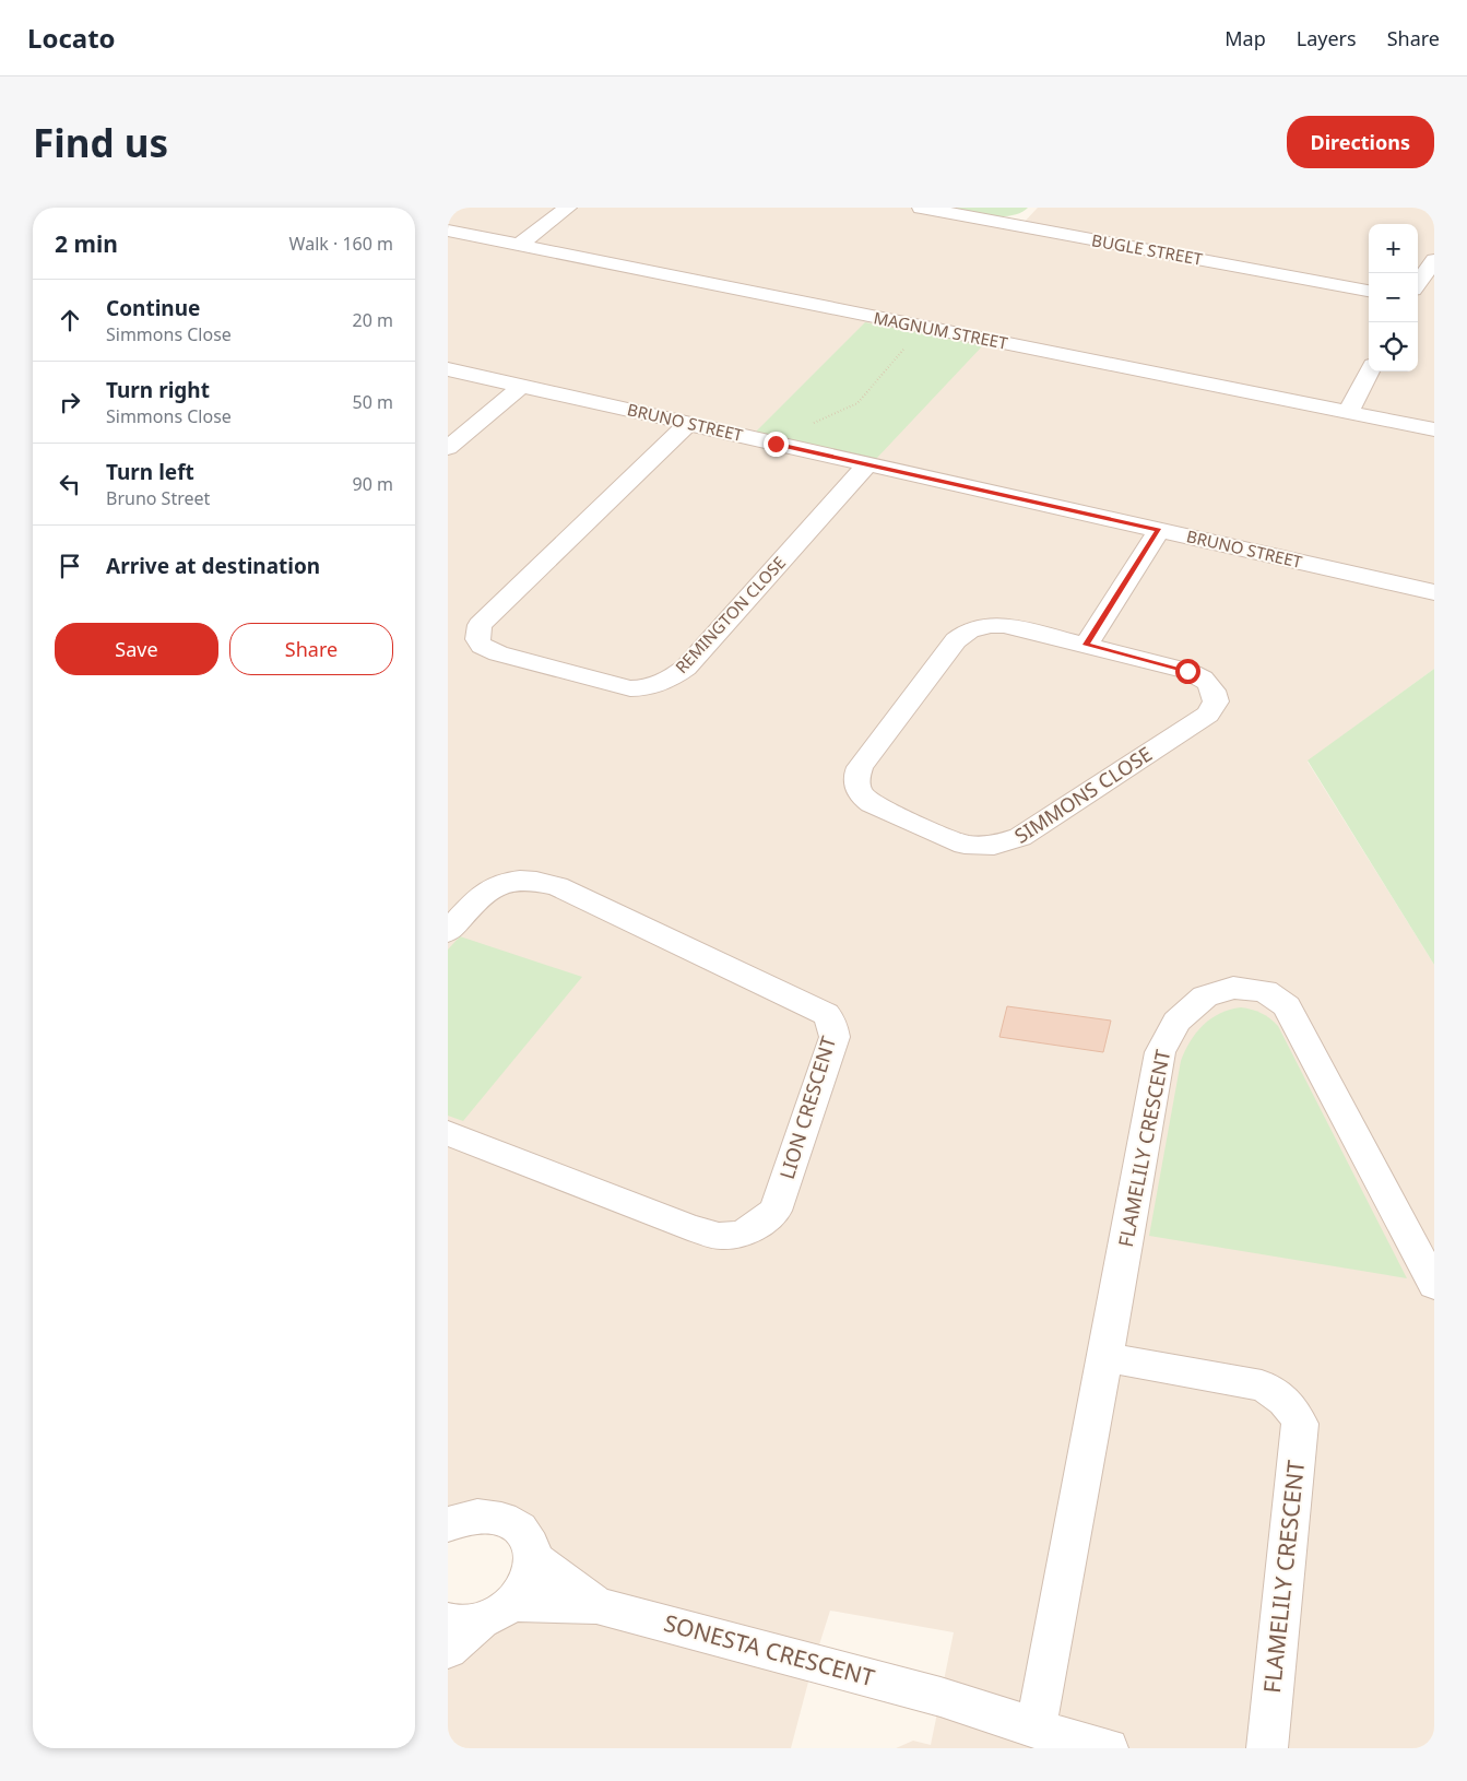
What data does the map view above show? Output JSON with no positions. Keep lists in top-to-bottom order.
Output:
{
  "streets": {
    "street": [
      "BUGLE STREET",
      "MAGNUM STREET",
      "BRUNO STREET",
      "REMINGTON CLOSE",
      "SIMMONS CLOSE",
      "LION CRESCENT",
      "FLAMELILY CRESCENT",
      "SONESTA CRESCENT"
    ]
  },
  "crossings": [
    ["BRUNO STREET", "REMINGTON CLOSE"],
    ["FLAMELILY CRESCENT", "SONESTA CRESCENT"]
  ],
  "page": {
    "header": "Locato",
    "nav": ["Map", "Layers", "Share"],
    "buttons": [
      "Directions",
      ["Save", "Share"]
    ],
    "title": "Find us",
    "heading": ["2 min", "Walk · 160 m"],
    "map_buttons": ["+", "−"],
    "list": [
      ["Continue", "Simmons Close", "20 m"],
      ["Turn right", "Simmons Close", "50 m"],
      ["Turn left", "Bruno Street", "90 m"],
      "Arrive at destination"
    ]
  }
}
